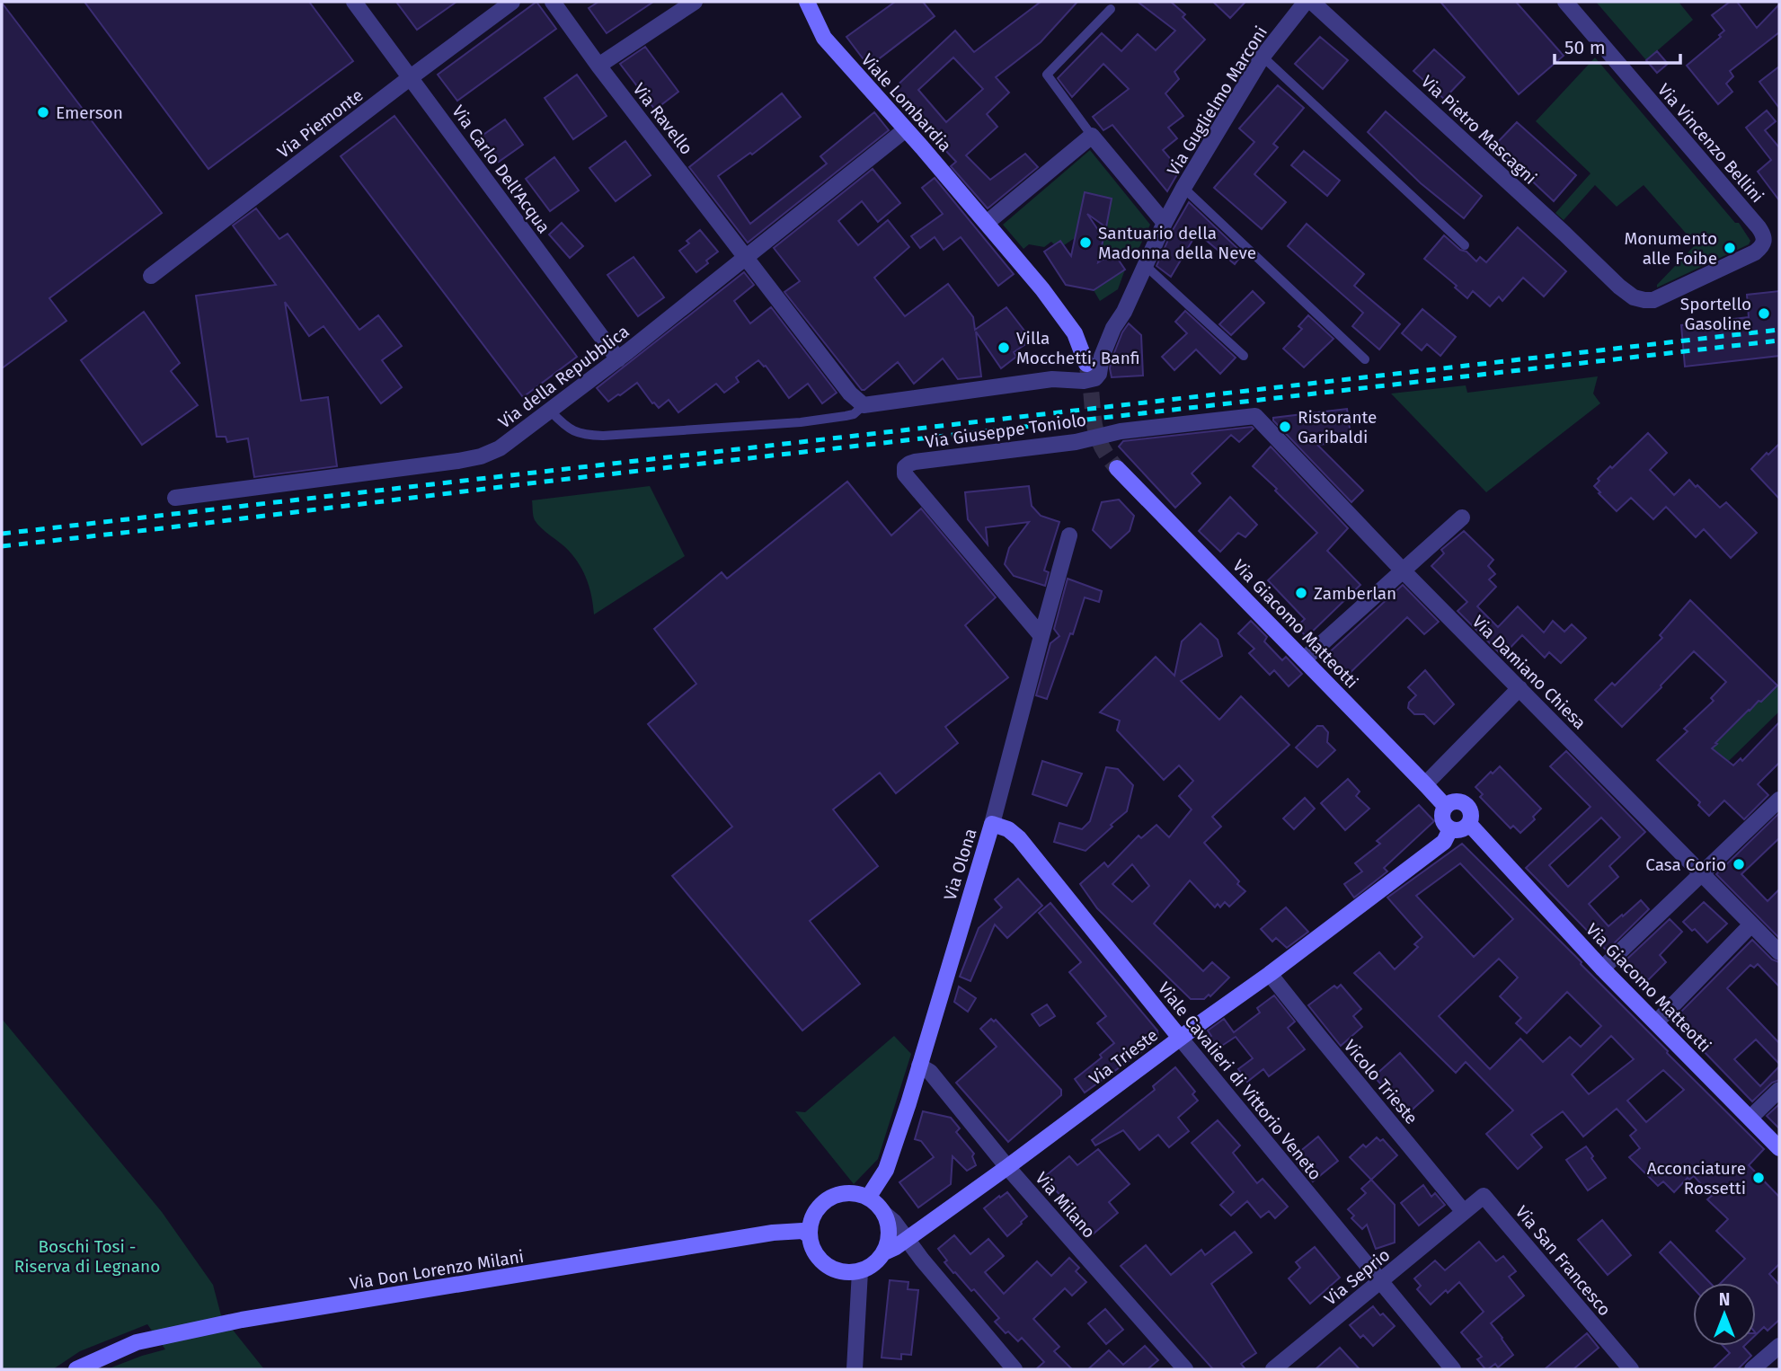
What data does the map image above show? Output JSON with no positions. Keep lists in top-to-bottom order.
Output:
{
  "streets": {
    "street": [
      "Via Guglielmo Marconi",
      "Viale Lombardia",
      "Via Ravello",
      "Via Piemonte",
      "Via Pietro Mascagni",
      "Via Vincenzo Bellini",
      "Via Carlo Dell'Acqua",
      "Via della Repubblica",
      "Via Giuseppe Toniolo",
      "Via Giacomo Matteotti",
      "Via Damiano Chiesa",
      "Via Olona",
      "Via Trieste",
      "Viale Cavalieri di Vittorio Veneto",
      "Vicolo Trieste",
      "Via Milano",
      "Via San Francesco",
      "Via Don Lorenzo Milani",
      "Via Seprio"
    ]
  },
  "crossings": [
    ["Via Guglielmo Marconi", "Via Ravello"],
    ["Viale Lombardia", "Via della Repubblica"],
    ["Via Ravello", "Via della Repubblica"],
    ["Via Piemonte", "Via Carlo Dell'Acqua"],
    ["Via Pietro Mascagni", "Via Vincenzo Bellini"],
    ["Via Carlo Dell'Acqua", "Via della Repubblica"],
    ["Via Giuseppe Toniolo", "Via Damiano Chiesa"],
    ["Via Giuseppe Toniolo", "Via Olona"],
    ["Via Giacomo Matteotti", "Via Trieste"],
    ["Via Olona", "Via Trieste"],
    ["Via Olona", "Viale Cavalieri di Vittorio Veneto"],
    ["Via Olona", "Via Milano"],
    ["Via Olona", "Via Don Lorenzo Milani"],
    ["Via Trieste", "Viale Cavalieri di Vittorio Veneto"],
    ["Via Trieste", "Vicolo Trieste"],
    ["Via Trieste", "Via Milano"],
    ["Via Trieste", "Via Don Lorenzo Milani"],
    ["Viale Cavalieri di Vittorio Veneto", "Via Seprio"],
    ["Vicolo Trieste", "Via San Francesco"],
    ["Vicolo Trieste", "Via Seprio"],
    ["Via San Francesco", "Via Seprio"]
  ],
  "parks": ["Boschi Tosi - Riserva di Legnano"],
  "places": [
    "Emerson",
    "Santuario della Madonna della Neve",
    "Monumento alle Foibe",
    "Sportello Gasoline",
    "Villa Mocchetti, Banfi",
    "Ristorante Garibaldi",
    "Zamberlan",
    "Casa Corio",
    "Acconciature Rossetti"
  ],
  "scale_bar": "50 m",
  "north": "top"
}
